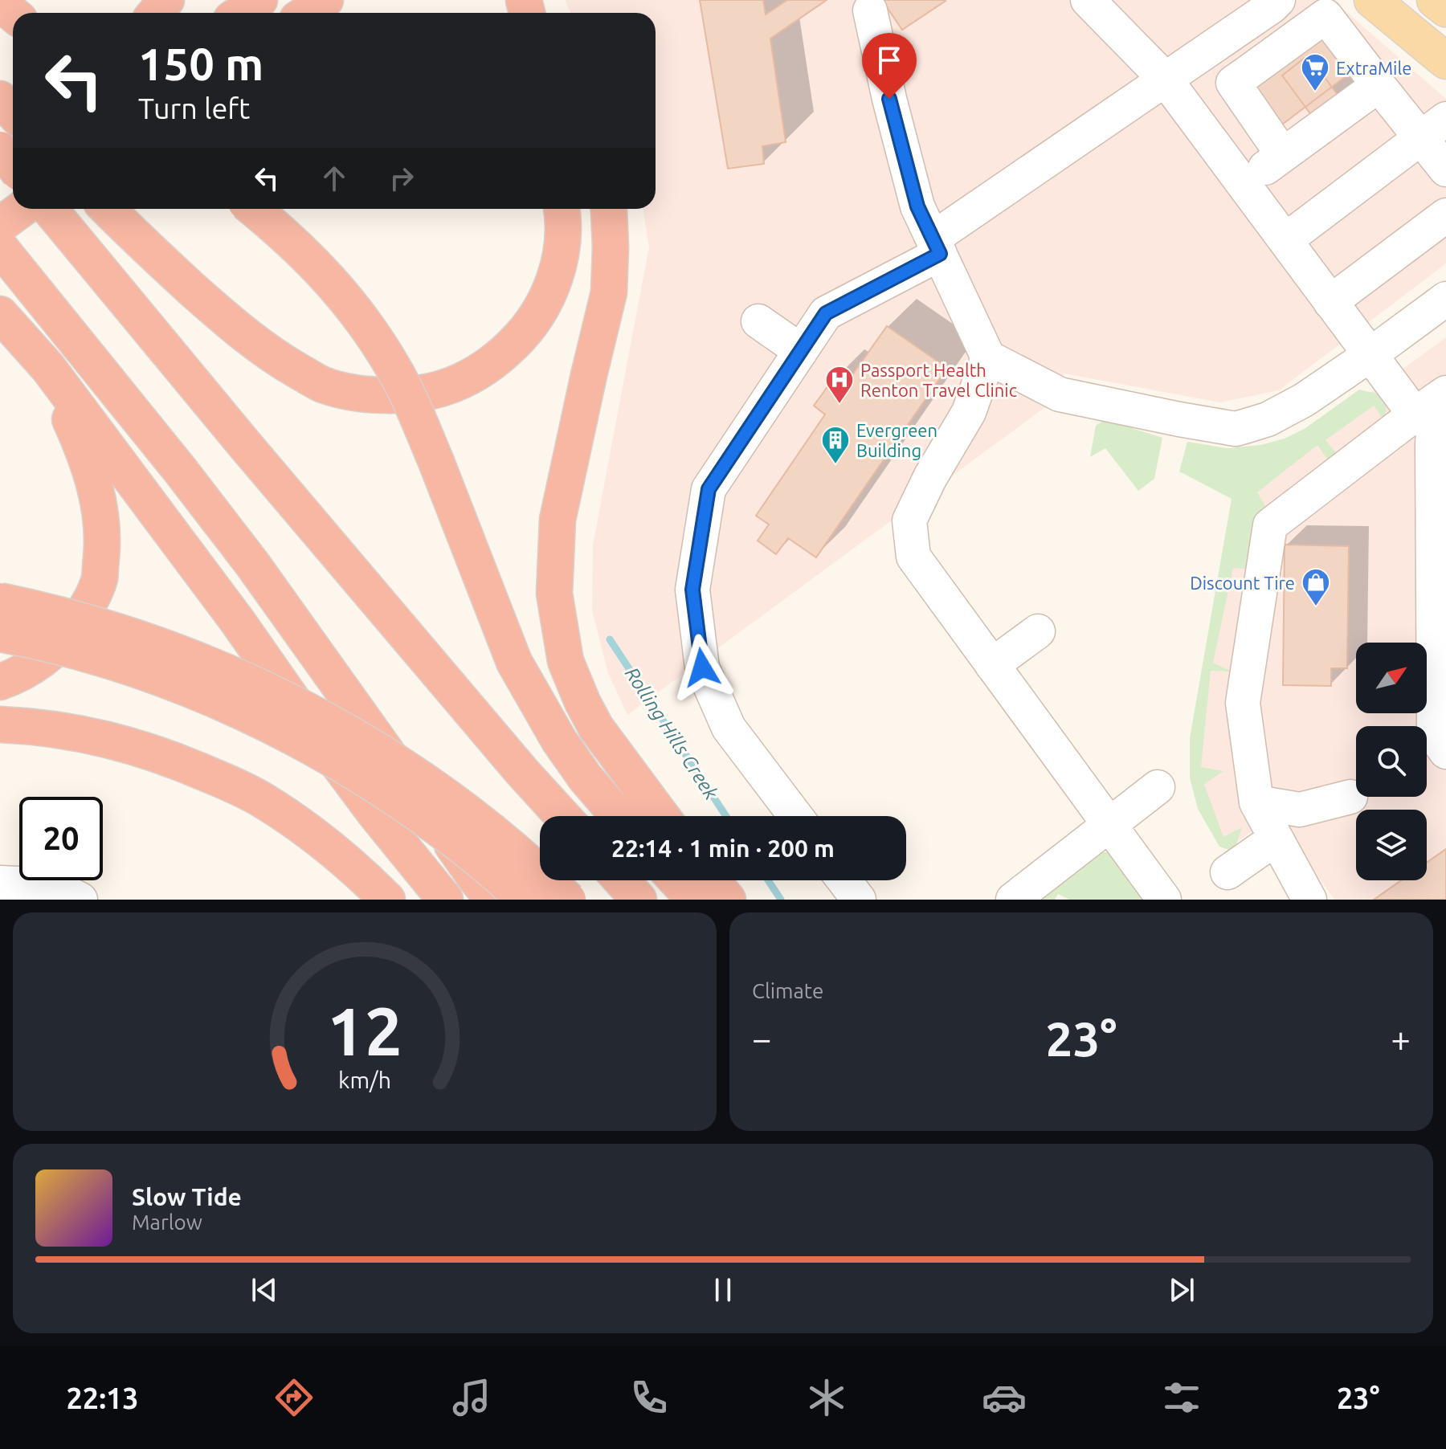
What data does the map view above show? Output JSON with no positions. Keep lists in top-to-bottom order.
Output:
{
  "water": ["Rolling Hills Creek"],
  "places": {
    "supermarket": ["ExtraMile"],
    "hospital": ["Passport Health Renton Travel Clinic"],
    "building": ["Evergreen Building"],
    "shop": ["Discount Tire"]
  },
  "north": "top right",
  "page": {
    "turn": ["150 m", "Turn left"],
    "limit": "20",
    "trip": "22:14 · 1 min · 200 m",
    "tile": "Climate",
    "heat": ["−", "23°", "+"],
    "song": ["Slow Tide", "Marlow"],
    "tabs": ["22:13", "23°"],
    "gauge": ["12", "km/h"]
  }
}
